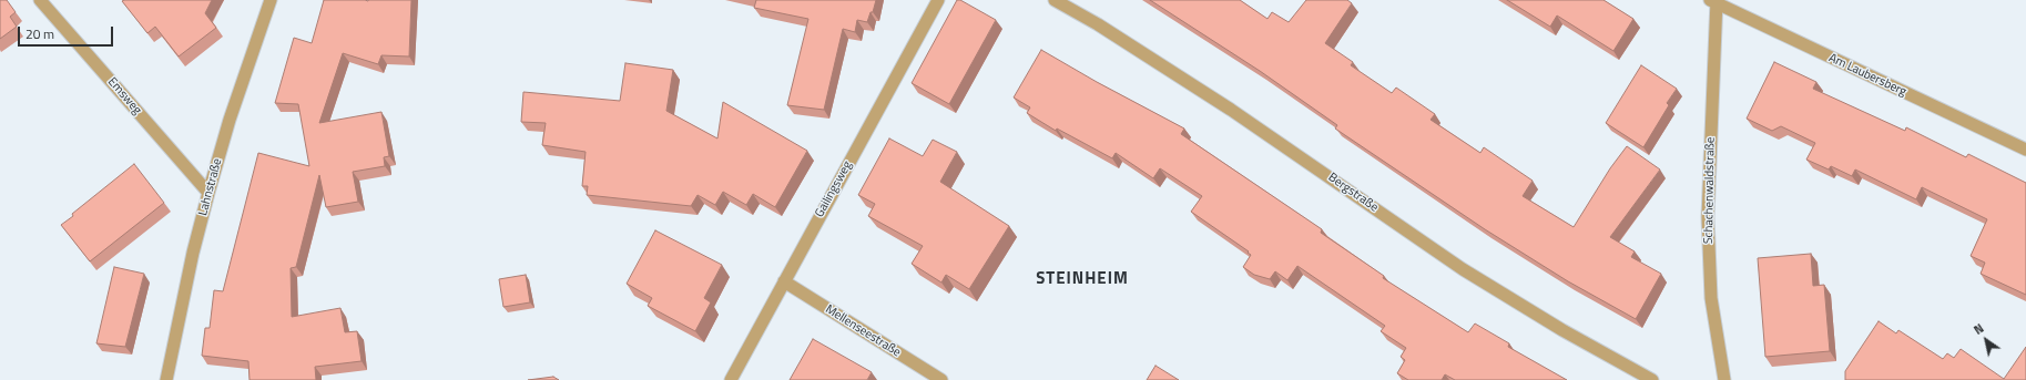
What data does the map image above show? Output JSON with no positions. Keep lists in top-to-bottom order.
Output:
{
  "streets": {
    "street": [
      "Am Laubersberg",
      "Emsweg",
      "Lahnstraße",
      "Gailingsweg",
      "Schachenwaldstraße",
      "Bergstraße",
      "Mellenseestraße"
    ]
  },
  "crossings": [
    ["Am Laubersberg", "Schachenwaldstraße"],
    ["Emsweg", "Lahnstraße"],
    ["Gailingsweg", "Mellenseestraße"]
  ],
  "districts": ["STEINHEIM"],
  "scale_bar": "20 m",
  "north": "top left"
}
